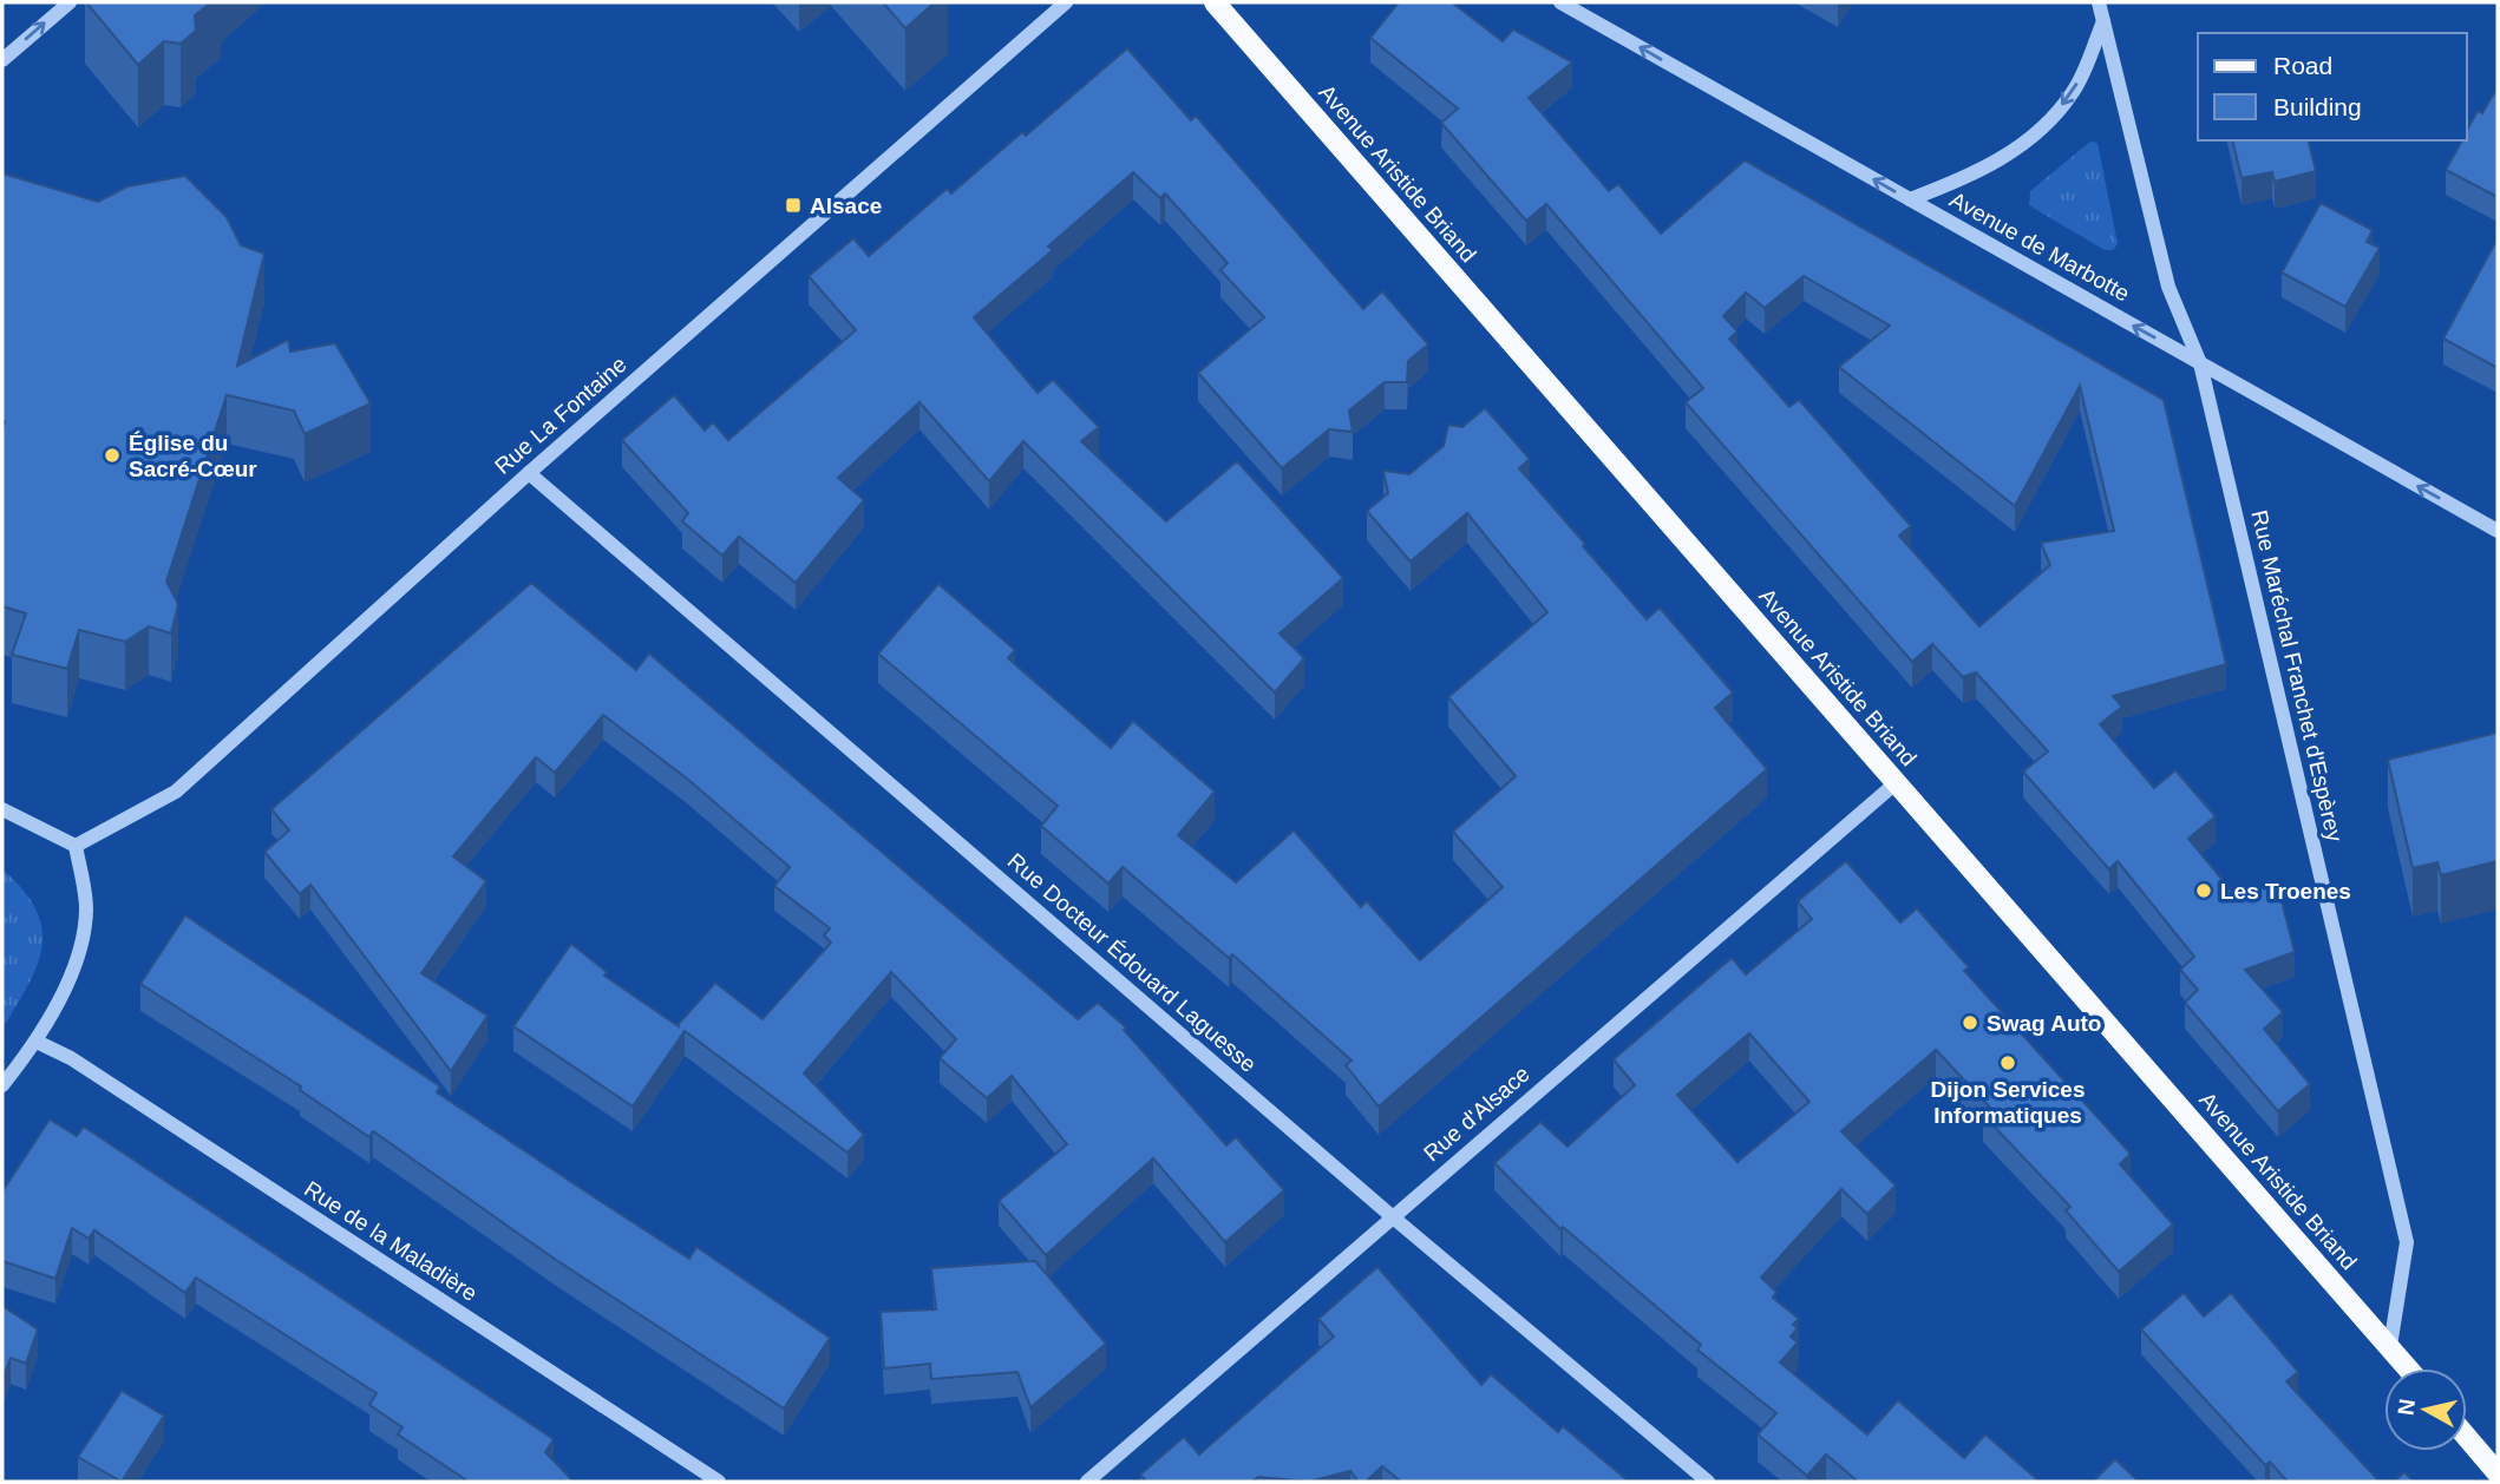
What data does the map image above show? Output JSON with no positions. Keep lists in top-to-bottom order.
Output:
{
  "streets": {
    "main road": ["Avenue Aristide Briand"],
    "street": [
      "Avenue de Marbotte",
      "Rue La Fontaine",
      "Rue Maréchal Franchet d'Espèrey",
      "Rue Docteur Édouard Laguesse",
      "Rue d'Alsace",
      "Rue de la Maladière"
    ]
  },
  "crossings": [
    ["Avenue Aristide Briand", "Rue Maréchal Franchet d'Espèrey"],
    ["Avenue Aristide Briand", "Rue d'Alsace"],
    ["Avenue de Marbotte", "Rue Maréchal Franchet d'Espèrey"],
    ["Rue La Fontaine", "Rue Docteur Édouard Laguesse"],
    ["Rue Docteur Édouard Laguesse", "Rue d'Alsace"]
  ],
  "one_way": ["Avenue de Marbotte"],
  "places": {
    "transit": ["Alsace"],
    "other": [
      "Église du Sacré-Cœur",
      "Les Troenes",
      "Swag Auto",
      "Dijon Services Informatiques"
    ]
  },
  "legend": ["Road", "Building"],
  "north": "left"
}
